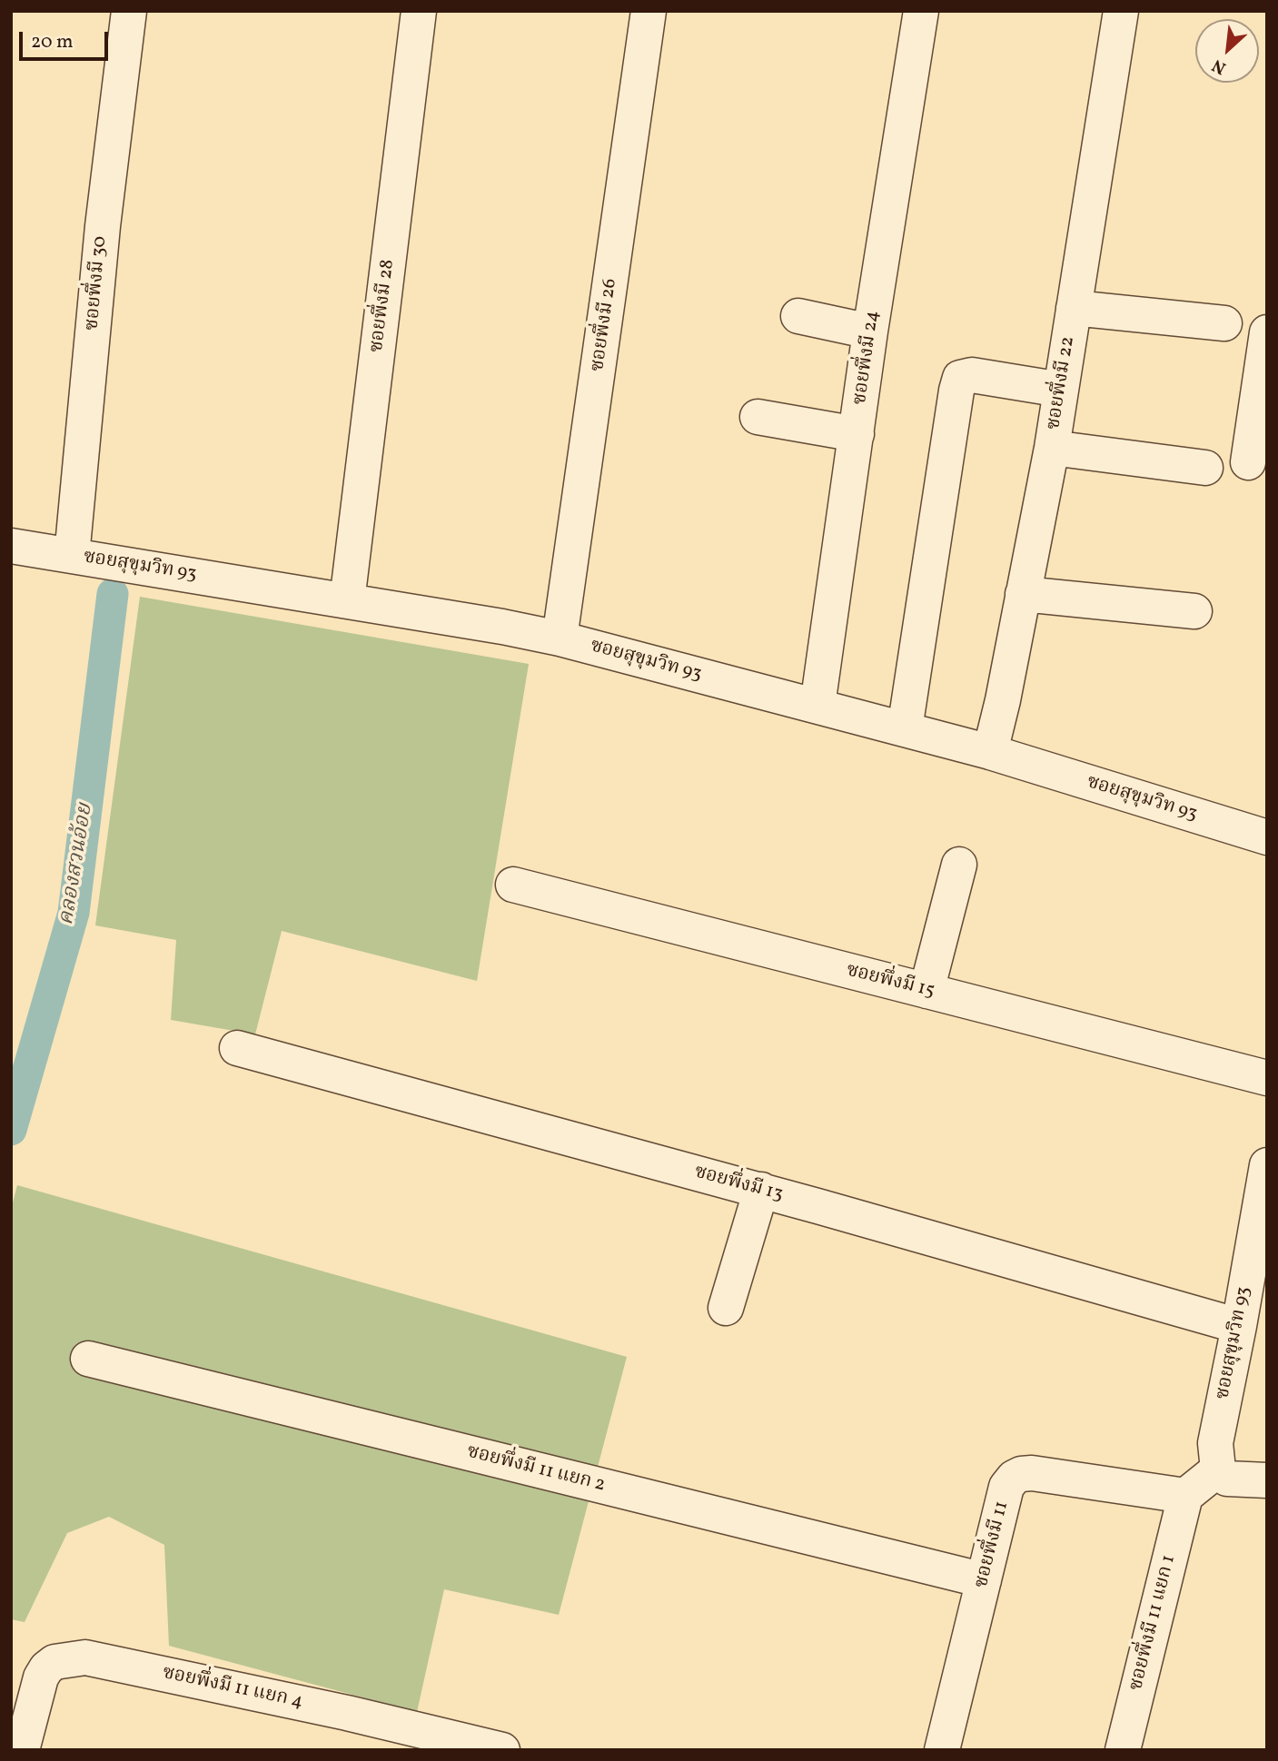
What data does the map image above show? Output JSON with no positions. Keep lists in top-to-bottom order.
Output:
{
  "streets": {
    "street": [
      "ซอยพึ่งมี 30",
      "ซอยพึ่งมี 28",
      "ซอยพึ่งมี 26",
      "ซอยพึ่งมี 24",
      "ซอยพึ่งมี 22",
      "ซอยสุขุมวิท 93",
      "ซอยพึ่งมี 15",
      "ซอยพึ่งมี 13",
      "ซอยพึ่งมี 11 แยก 2",
      "ซอยพึ่งมี 11",
      "ซอยพึ่งมี 11 แยก 1",
      "ซอยพึ่งมี 11 แยก 4"
    ]
  },
  "crossings": [
    ["ซอยพึ่งมี 30", "ซอยสุขุมวิท 93"],
    ["ซอยพึ่งมี 28", "ซอยสุขุมวิท 93"],
    ["ซอยพึ่งมี 26", "ซอยสุขุมวิท 93"],
    ["ซอยพึ่งมี 24", "ซอยสุขุมวิท 93"],
    ["ซอยพึ่งมี 22", "ซอยสุขุมวิท 93"],
    ["ซอยสุขุมวิท 93", "ซอยพึ่งมี 13"],
    ["ซอยพึ่งมี 11 แยก 2", "ซอยพึ่งมี 11"],
    ["ซอยพึ่งมี 11", "ซอยพึ่งมี 11 แยก 1"]
  ],
  "water": ["คลองสวนอ้อย"],
  "scale_bar": "20 m",
  "north": "bottom left"
}
